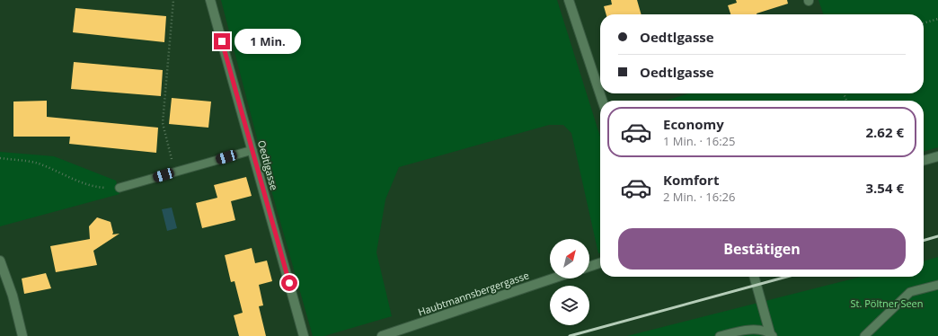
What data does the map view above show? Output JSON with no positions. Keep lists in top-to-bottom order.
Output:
{
  "streets": {
    "street": ["Oedtlgasse", "Haubtmannsbergergasse"]
  },
  "parks": ["St. Pöltner Seen"],
  "north": "top right",
  "page": {
    "banner": ["Oedtlgasse", "Oedtlgasse"],
    "bubble": "1 Min.",
    "list": [
      {
        "name": "Economy",
        "note": "1 Min. · 16:25",
        "value": "2.62 €"
      },
      {
        "name": "Komfort",
        "note": "2 Min. · 16:26",
        "value": "3.54 €"
      }
    ],
    "buttons": "Bestätigen"
  }
}
